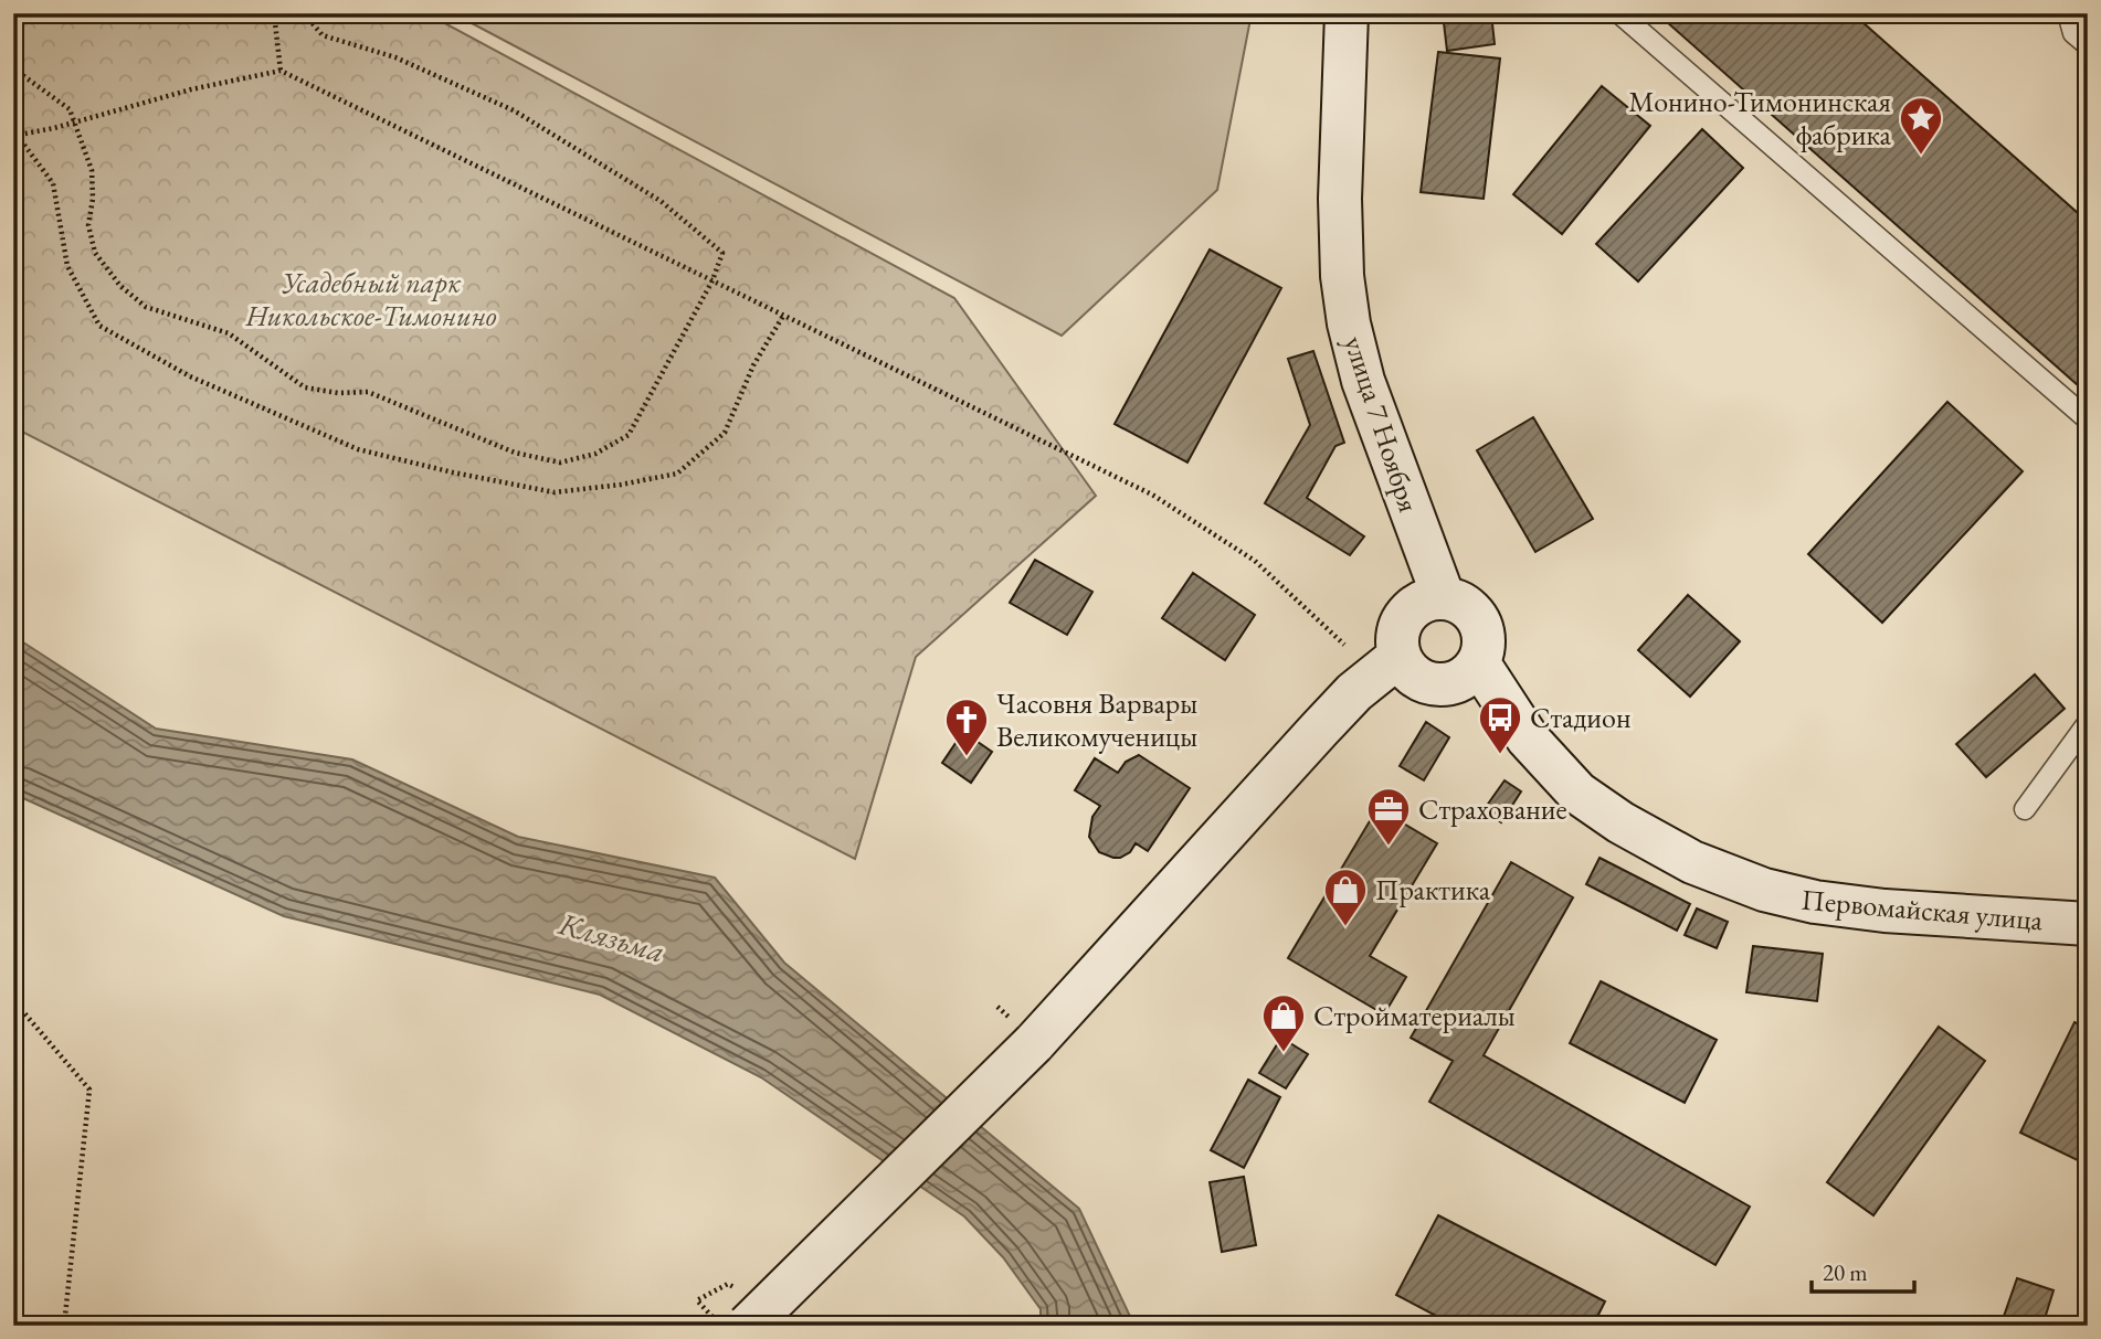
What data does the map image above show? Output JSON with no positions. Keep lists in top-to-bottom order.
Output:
{
  "streets": {
    "main road": ["улица 7 Ноября", "Первомайская улица"]
  },
  "crossings": [
    ["улица 7 Ноября", "Первомайская улица"]
  ],
  "water": ["Клязьма"],
  "parks": ["Усадебный парк Никольское-Тимонино"],
  "places": {
    "place": ["Монино-Тимонинская фабрика"],
    "bus stop": ["Стадион"],
    "church": ["Часовня Варвары Великомученицы"],
    "office": ["Страхование"],
    "shop": ["Практика", "Стройматериалы"]
  },
  "scale_bar": "20 m"
}
